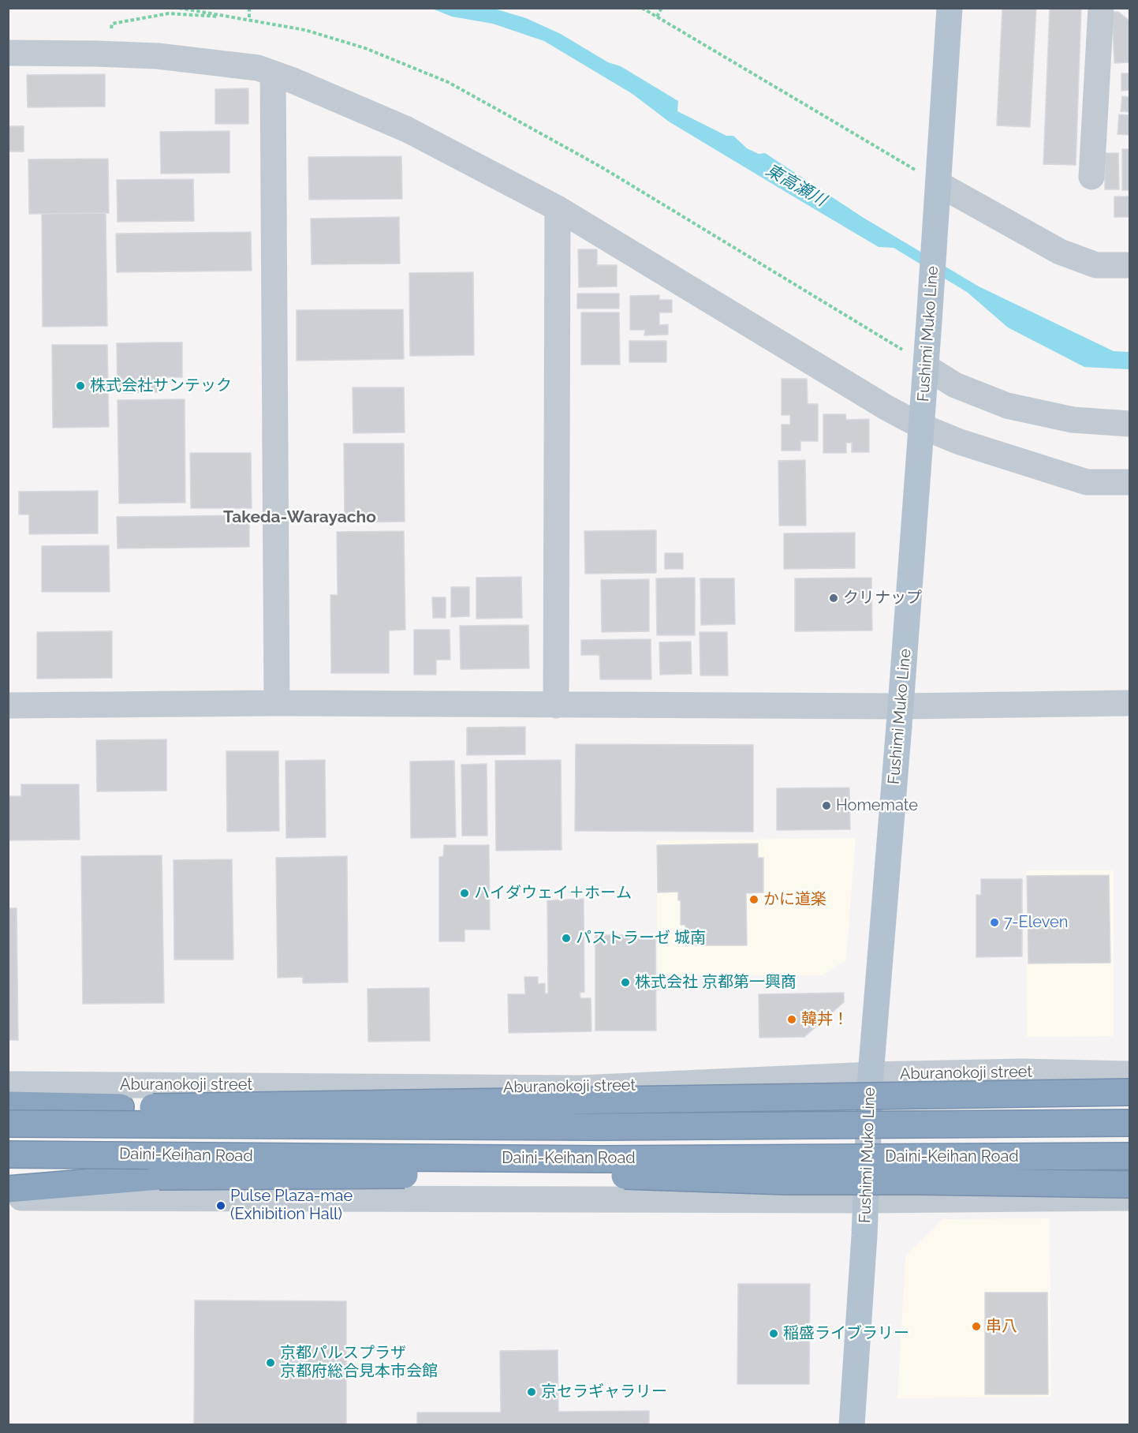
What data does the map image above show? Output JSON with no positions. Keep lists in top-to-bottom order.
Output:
{
  "streets": {
    "highway": ["Daini-Keihan Road"],
    "main road": ["Fushimi Muko Line"],
    "street": ["Aburanokoji street"]
  },
  "crossings": [
    ["Fushimi Muko Line", "Aburanokoji street"]
  ],
  "districts": ["Takeda-Warayacho"],
  "water": ["東高瀬川"],
  "places": [
    "株式会社サンテック",
    "クリナップ",
    "Homemate",
    "ハイダウェイ＋ホーム",
    "かに道楽",
    "7-Eleven",
    "パストラーゼ 城南",
    "株式会社 京都第一興商",
    "韓丼！",
    "Pulse Plaza-mae (Exhibition Hall)",
    "串八",
    "稲盛ライブラリー",
    "京都パルスプラザ 京都府総合見本市会館",
    "京セラギャラリー"
  ]
}
